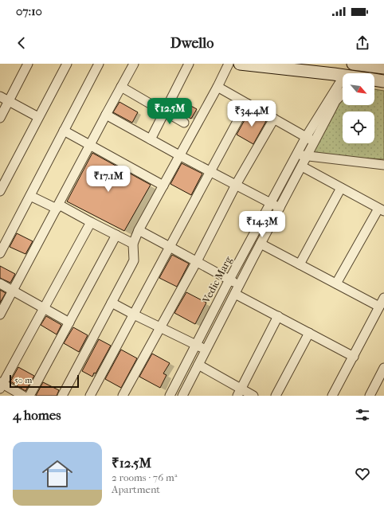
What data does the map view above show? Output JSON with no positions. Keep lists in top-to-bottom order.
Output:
{
  "streets": {
    "street": ["Vedic Marg"]
  },
  "scale_bar": "50 m",
  "north": "bottom right",
  "page": {
    "status": "07:10",
    "header": "Dwello",
    "price": [
      "₹12.5M",
      "₹34.4M",
      "₹17.1M",
      "₹14.3M"
    ],
    "scale": "50 m",
    "heading": "4 homes",
    "list": [
      {
        "name": "₹12.5M",
        "note": "2 rooms · 76 m² · Apartment"
      }
    ]
  }
}
